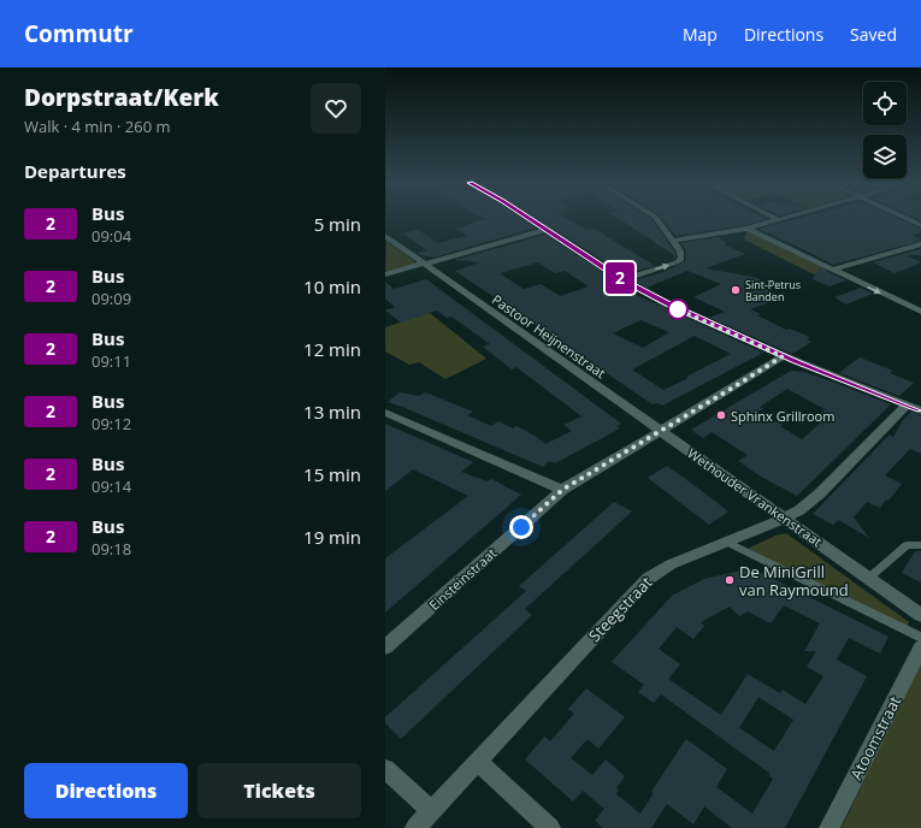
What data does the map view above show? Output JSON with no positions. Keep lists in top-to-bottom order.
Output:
{
  "streets": {
    "street": [
      "Pastoor Heijnenstraat",
      "Wethouder Vrankenstraat",
      "Einsteinstraat",
      "Steegstraat",
      "Atoomstraat"
    ]
  },
  "crossings": [
    ["Pastoor Heijnenstraat", "Wethouder Vrankenstraat"],
    ["Pastoor Heijnenstraat", "Einsteinstraat"],
    ["Wethouder Vrankenstraat", "Einsteinstraat"],
    ["Wethouder Vrankenstraat", "Steegstraat"]
  ],
  "places": ["Sint-Petrus Banden", "Sphinx Grillroom", "De MiniGrill van Raymound"],
  "lines": ["bus line 2"],
  "page": {
    "header": "Commutr",
    "nav": ["Map", "Directions", "Saved"],
    "heading": [
      ["Dorpstraat/Kerk", "Walk · 4 min · 260 m"],
      "Departures"
    ],
    "on_map": "2",
    "list": [
      {
        "mark": "2",
        "name": "Bus",
        "note": "09:04",
        "value": "5 min"
      },
      {
        "mark": "2",
        "name": "Bus",
        "note": "09:09",
        "value": "10 min"
      },
      {
        "mark": "2",
        "name": "Bus",
        "note": "09:11",
        "value": "12 min"
      },
      {
        "mark": "2",
        "name": "Bus",
        "note": "09:12",
        "value": "13 min"
      },
      {
        "mark": "2",
        "name": "Bus",
        "note": "09:14",
        "value": "15 min"
      },
      {
        "mark": "2",
        "name": "Bus",
        "note": "09:18",
        "value": "19 min"
      }
    ],
    "buttons": ["Directions", "Tickets"]
  }
}
